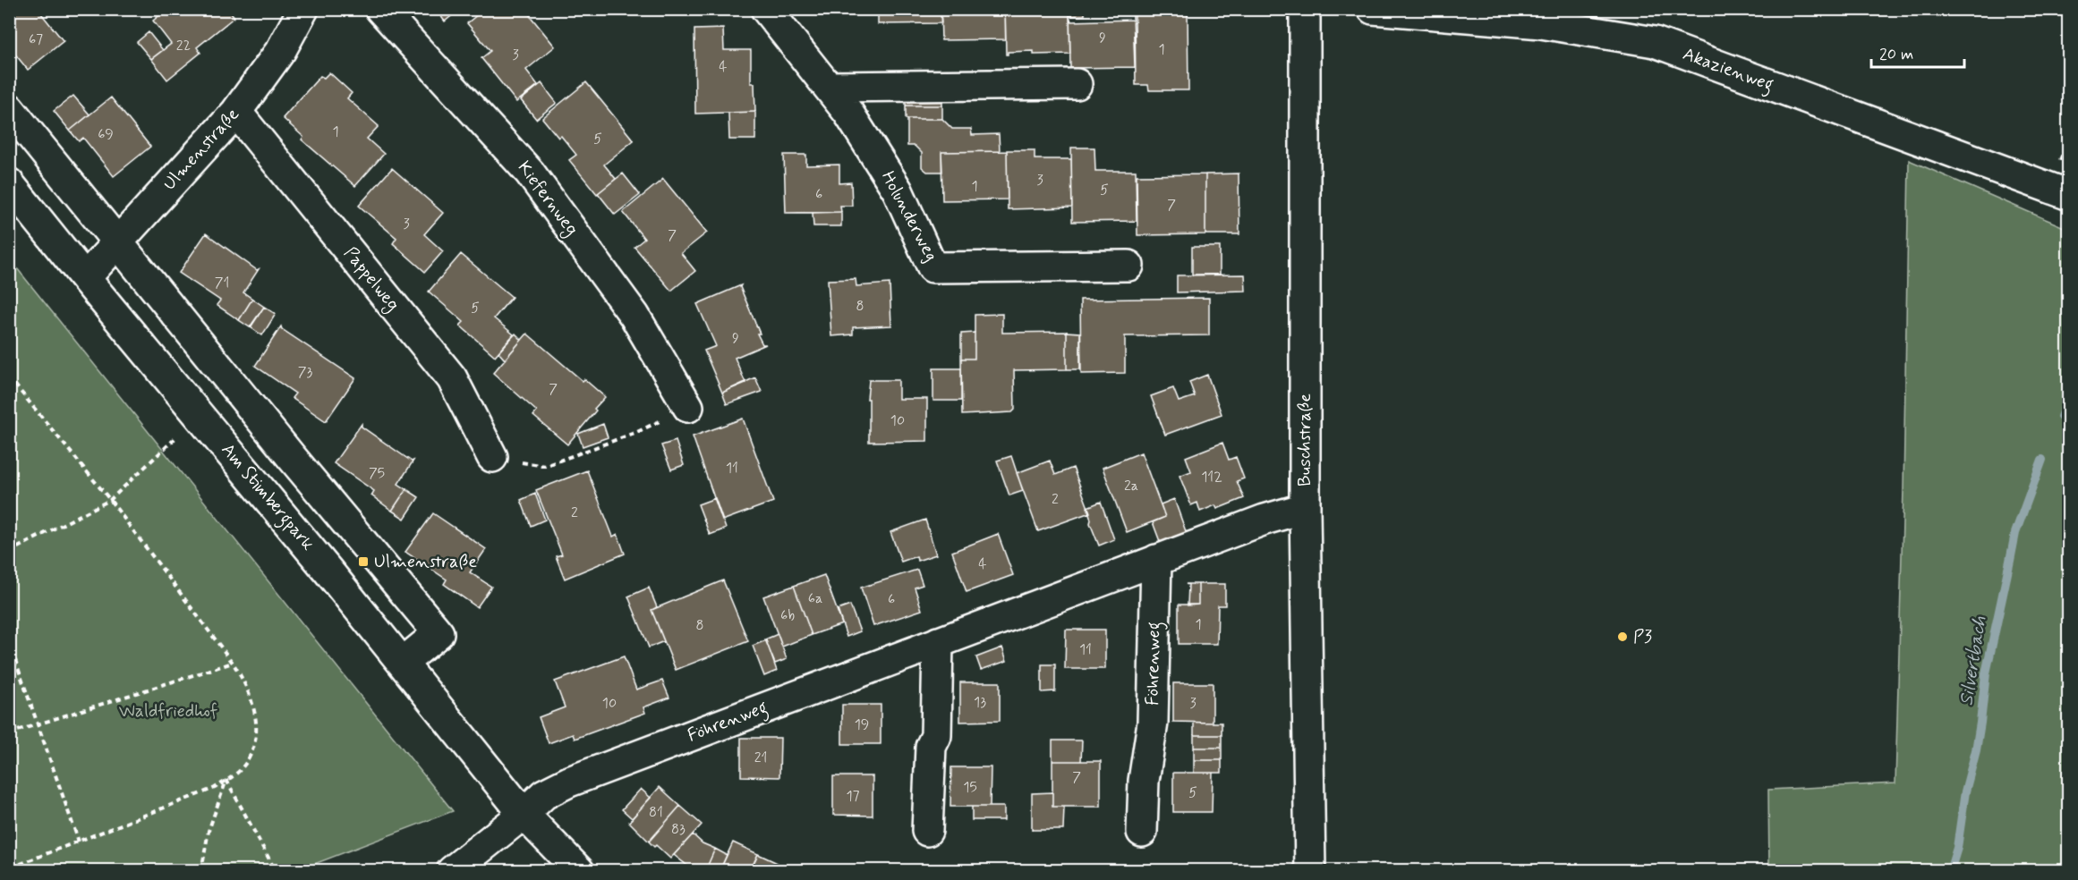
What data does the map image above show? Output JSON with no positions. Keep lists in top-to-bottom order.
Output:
{
  "streets": {
    "street": [
      "Akazienweg",
      "Ulmenstraße",
      "Kiefernweg",
      "Holunderweg",
      "Pappelweg",
      "Buschstraße",
      "Am Stimbergpark",
      "Föhrenweg"
    ]
  },
  "crossings": [
    ["Ulmenstraße", "Pappelweg"],
    ["Ulmenstraße", "Am Stimbergpark"],
    ["Buschstraße", "Föhrenweg"],
    ["Am Stimbergpark", "Föhrenweg"]
  ],
  "water": ["Silvertbach"],
  "parks": ["Waldfriedhof"],
  "places": {
    "transit": ["Ulmenstraße"],
    "other": ["P3"]
  },
  "house_numbers": [
    "9",
    "67",
    "22",
    "1",
    "3",
    "4",
    "1",
    "69",
    "5",
    "3",
    "1",
    "5",
    "6",
    "7",
    "3",
    "7",
    "71",
    "8",
    "5",
    "9",
    "73",
    "7",
    "10",
    "11",
    "75",
    "112",
    "2a",
    "2",
    "2",
    "4",
    "6a",
    "6",
    "6b",
    "1",
    "8",
    "11",
    "13",
    "10",
    "3",
    "19",
    "21",
    "7",
    "15",
    "5",
    "17",
    "81",
    "83"
  ],
  "scale_bar": "20 m"
}
